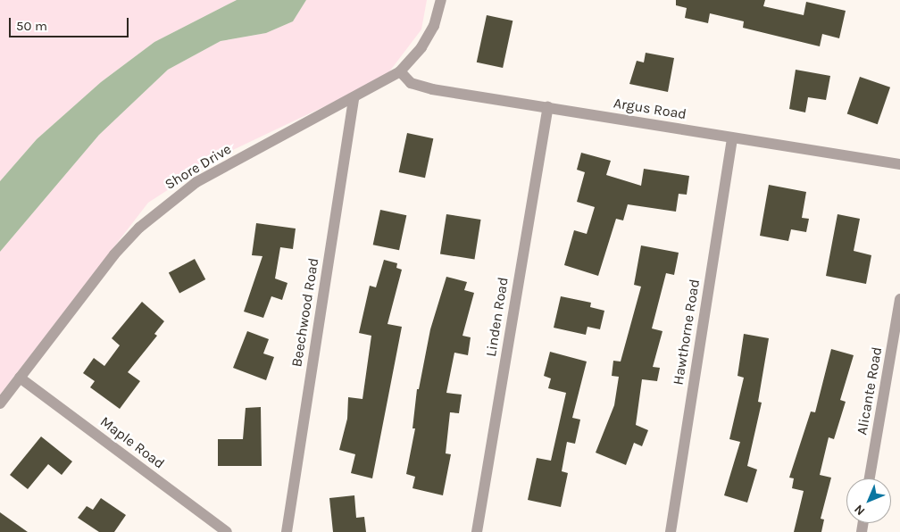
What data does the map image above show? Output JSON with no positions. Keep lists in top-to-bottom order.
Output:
{
  "streets": {
    "street": [
      "Argus Road",
      "Shore Drive",
      "Beechwood Road",
      "Linden Road",
      "Hawthorne Road",
      "Alicante Road",
      "Maple Road"
    ]
  },
  "crossings": [
    ["Argus Road", "Shore Drive"],
    ["Argus Road", "Linden Road"],
    ["Argus Road", "Hawthorne Road"],
    ["Shore Drive", "Beechwood Road"],
    ["Shore Drive", "Maple Road"]
  ],
  "scale_bar": "50 m",
  "north": "bottom left"
}
